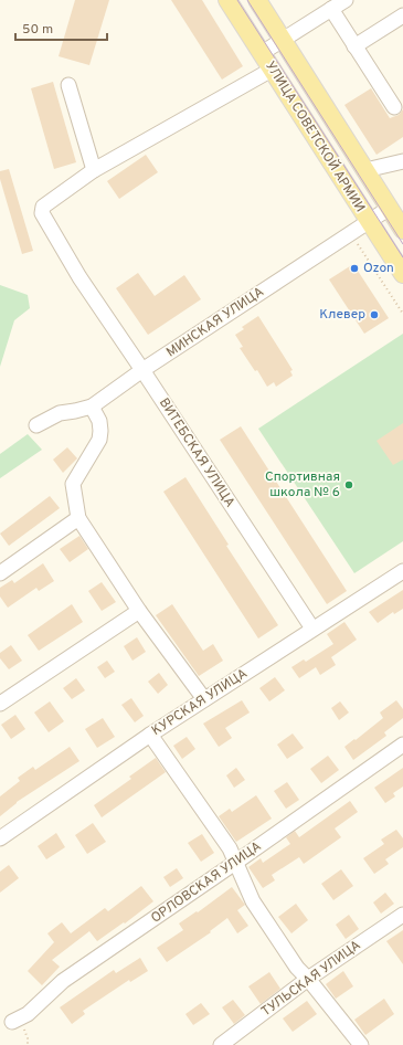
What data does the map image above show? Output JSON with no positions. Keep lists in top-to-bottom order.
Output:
{
  "streets": {
    "main road": ["УЛИЦА СОВЕТСКОЙ АРМИИ"],
    "street": [
      "МИНСКАЯ УЛИЦА",
      "ВИТЕБСКАЯ УЛИЦА",
      "КУРСКАЯ УЛИЦА",
      "ОРЛОВСКАЯ УЛИЦА",
      "ТУЛЬСКАЯ УЛИЦА"
    ]
  },
  "crossings": [
    ["УЛИЦА СОВЕТСКОЙ АРМИИ", "МИНСКАЯ УЛИЦА"],
    ["МИНСКАЯ УЛИЦА", "ВИТЕБСКАЯ УЛИЦА"],
    ["ВИТЕБСКАЯ УЛИЦА", "КУРСКАЯ УЛИЦА"]
  ],
  "places": ["Ozon", "Клевер", "Спортивная школа № 6"],
  "scale_bar": "50 m"
}
